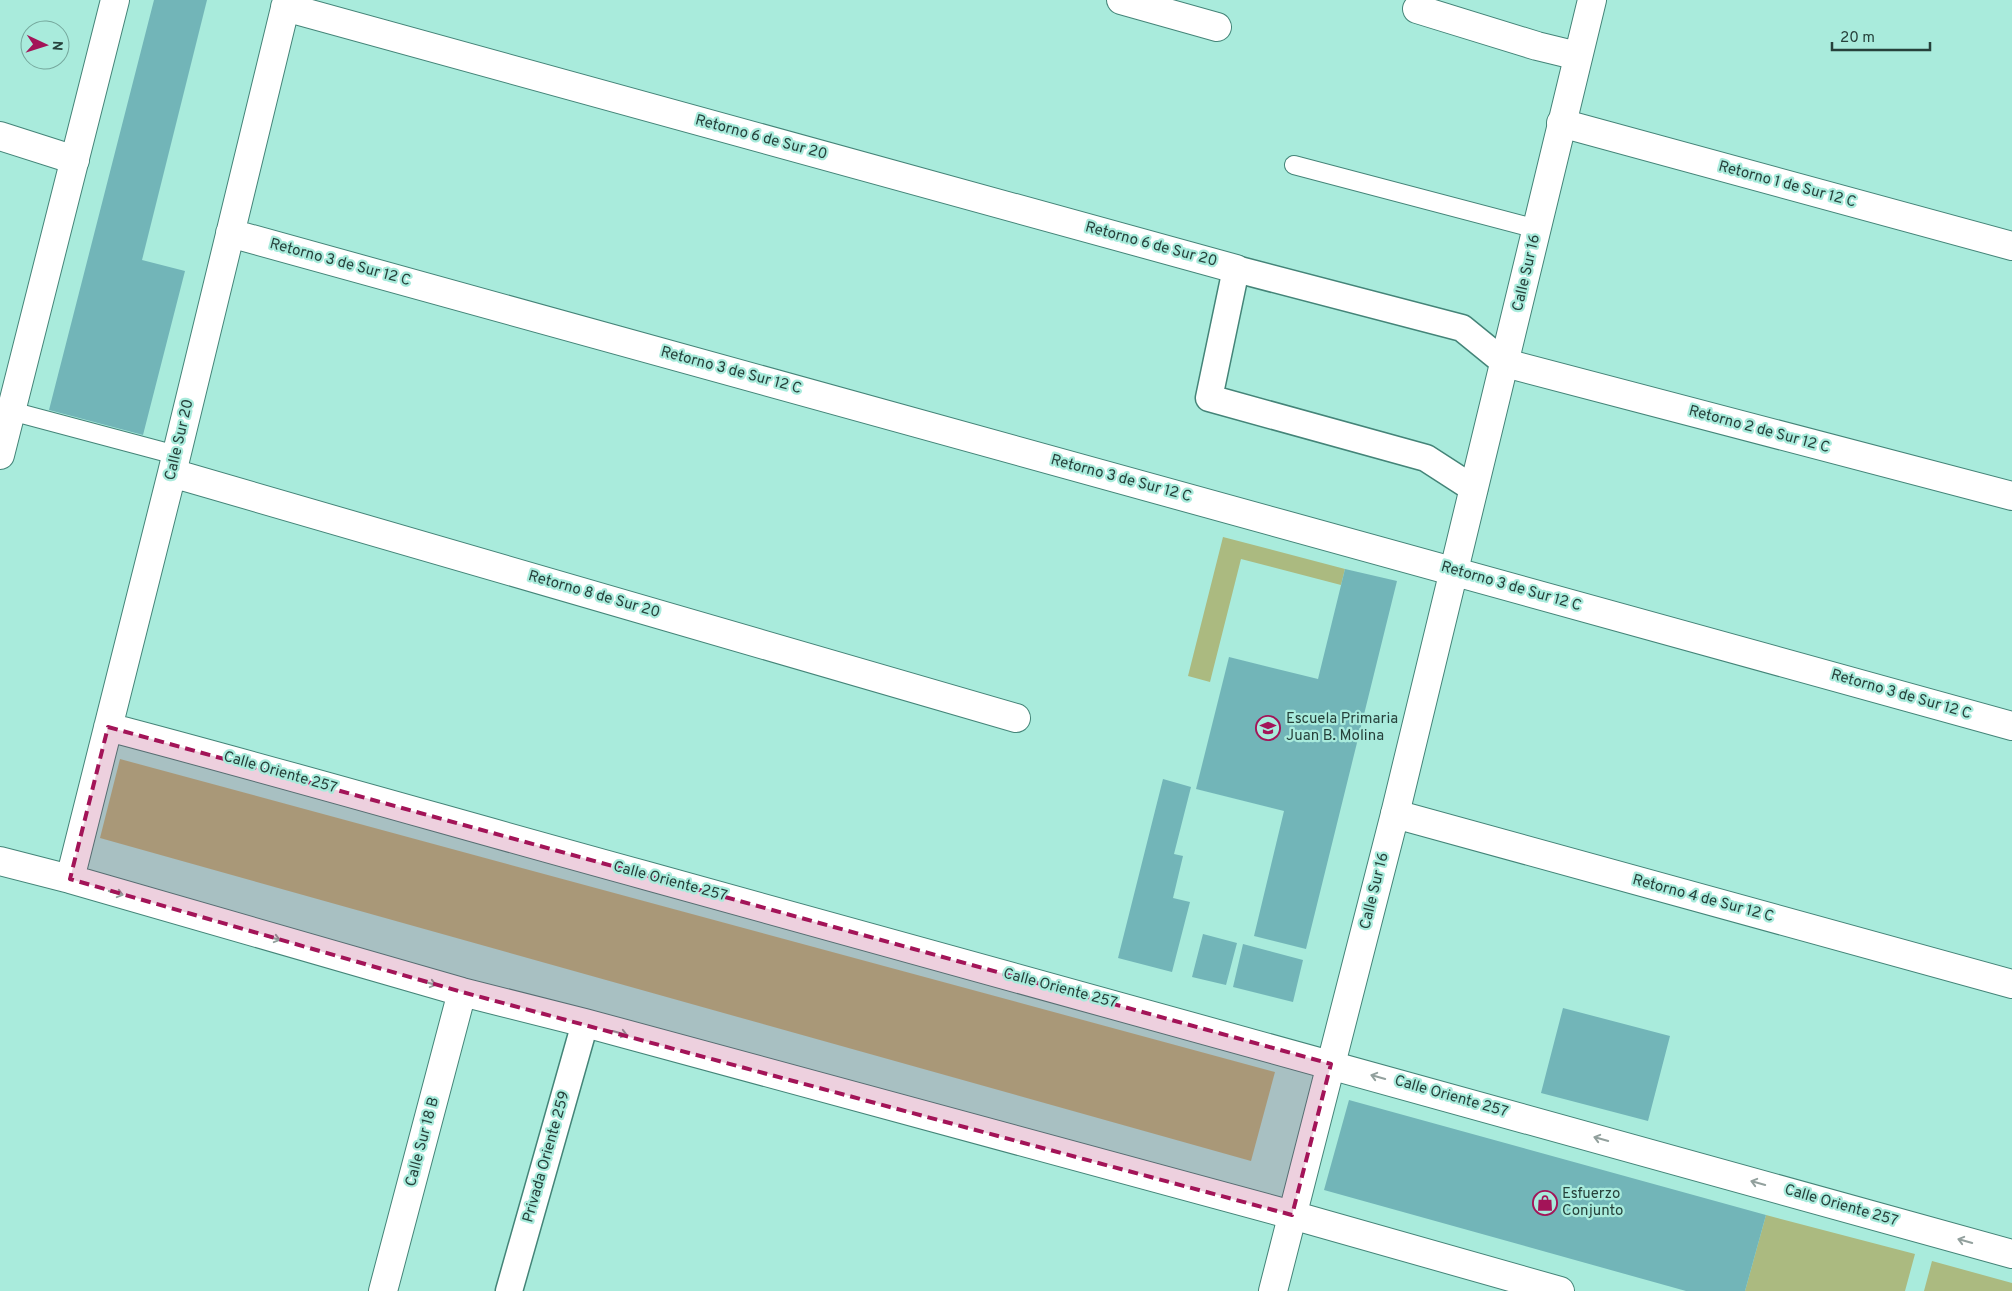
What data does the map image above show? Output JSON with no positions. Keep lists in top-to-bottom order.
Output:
{
  "streets": {
    "street": [
      "Retorno 6 de Sur 20",
      "Retorno 1 de Sur 12 C",
      "Retorno 3 de Sur 12 C",
      "Calle Sur 16",
      "Retorno 2 de Sur 12 C",
      "Calle Sur 20",
      "Retorno 8 de Sur 20",
      "Calle Oriente 257",
      "Retorno 4 de Sur 12 C",
      "Calle Sur 18 B",
      "Privada Oriente 259"
    ]
  },
  "crossings": [
    ["Retorno 6 de Sur 20", "Calle Sur 20"],
    ["Retorno 1 de Sur 12 C", "Calle Sur 16"],
    ["Retorno 3 de Sur 12 C", "Calle Sur 16"],
    ["Retorno 3 de Sur 12 C", "Calle Sur 20"],
    ["Calle Sur 16", "Retorno 2 de Sur 12 C"],
    ["Calle Sur 16", "Calle Oriente 257"],
    ["Calle Sur 16", "Retorno 4 de Sur 12 C"],
    ["Calle Sur 20", "Retorno 8 de Sur 20"],
    ["Calle Sur 20", "Calle Oriente 257"]
  ],
  "places": {
    "school or university": ["Escuela Primaria Juan B. Molina"],
    "shop": ["Esfuerzo Conjunto"]
  },
  "scale_bar": "20 m",
  "north": "right"
}
